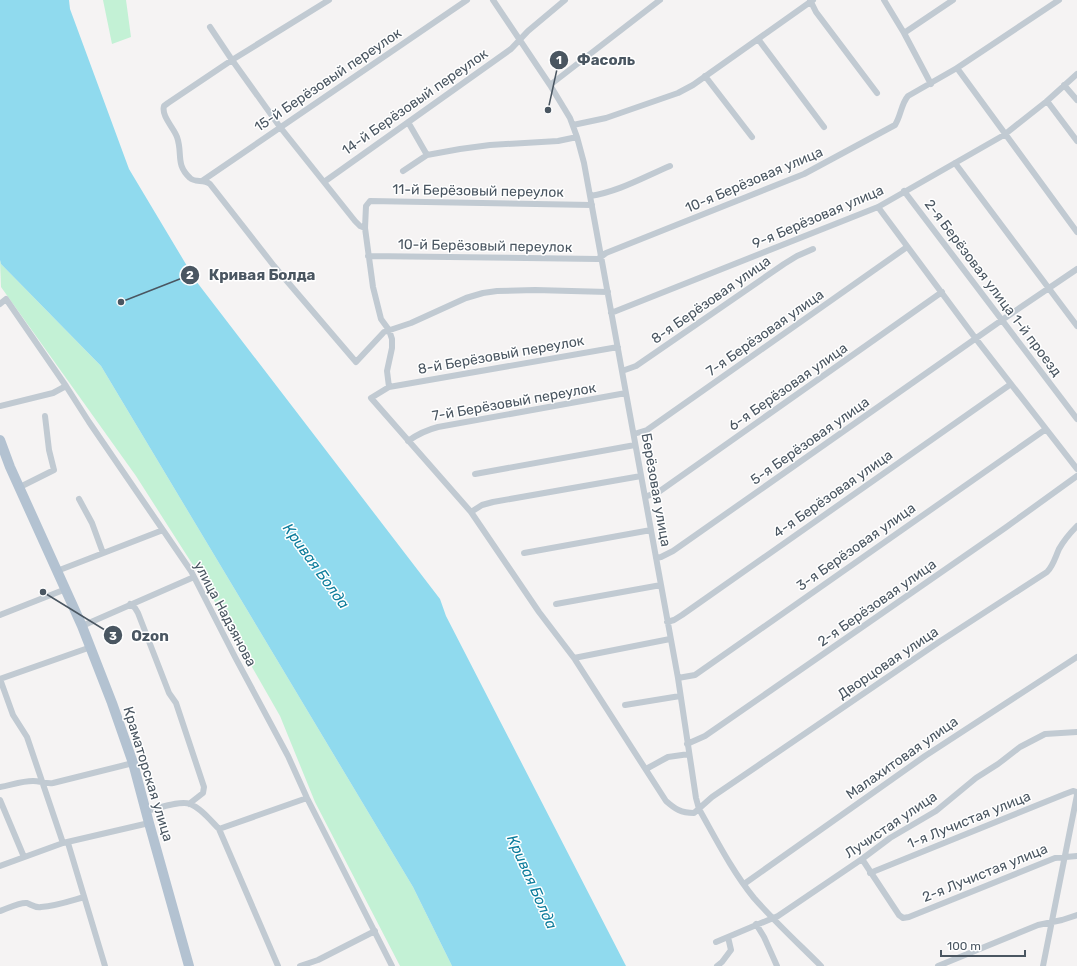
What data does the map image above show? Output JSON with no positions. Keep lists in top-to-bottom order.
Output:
{
  "streets": {
    "main road": ["Краматорская улица"],
    "street": [
      "15-й Берёзовый переулок",
      "14-й Берёзовый переулок",
      "10-я Берёзовая улица",
      "11-й Берёзовый переулок",
      "9-я Берёзовая улица",
      "10-й Берёзовый переулок",
      "2-я Берёзовая улица 1-й проезд",
      "8-я Берёзовая улица",
      "7-я Берёзовая улица",
      "8-й Берёзовый переулок",
      "6-я Берёзовая улица",
      "7-й Берёзовый переулок",
      "5-я Берёзовая улица",
      "Берёзовая улица",
      "4-я Берёзовая улица",
      "3-я Берёзовая улица",
      "2-я Берёзовая улица",
      "улица Надзянова",
      "Дворцовая улица",
      "Малахитовая улица",
      "1-я Лучистая улица",
      "Лучистая улица",
      "2-я Лучистая улица"
    ]
  },
  "crossings": [
    ["14-й Берёзовый переулок", "Берёзовая улица"],
    ["10-я Берёзовая улица", "10-й Берёзовый переулок"],
    ["10-я Берёзовая улица", "Берёзовая улица"],
    ["11-й Берёзовый переулок", "Берёзовая улица"],
    ["9-я Берёзовая улица", "2-я Берёзовая улица 1-й проезд"],
    ["9-я Берёзовая улица", "Берёзовая улица"],
    ["10-й Берёзовый переулок", "Берёзовая улица"],
    ["2-я Берёзовая улица 1-й проезд", "5-я Берёзовая улица"],
    ["8-я Берёзовая улица", "Берёзовая улица"],
    ["7-я Берёзовая улица", "Берёзовая улица"],
    ["8-й Берёзовый переулок", "Берёзовая улица"],
    ["6-я Берёзовая улица", "Берёзовая улица"],
    ["7-й Берёзовый переулок", "Берёзовая улица"],
    ["5-я Берёзовая улица", "Берёзовая улица"],
    ["Берёзовая улица", "4-я Берёзовая улица"],
    ["Берёзовая улица", "3-я Берёзовая улица"],
    ["Берёзовая улица", "2-я Берёзовая улица"],
    ["Берёзовая улица", "Дворцовая улица"],
    ["Берёзовая улица", "Малахитовая улица"],
    ["Берёзовая улица", "Лучистая улица"],
    ["1-я Лучистая улица", "2-я Лучистая улица"]
  ],
  "water": ["Кривая Болда"],
  "places": ["Фасоль", "Кривая Болда", "Ozon"],
  "scale_bar": "100 m"
}
